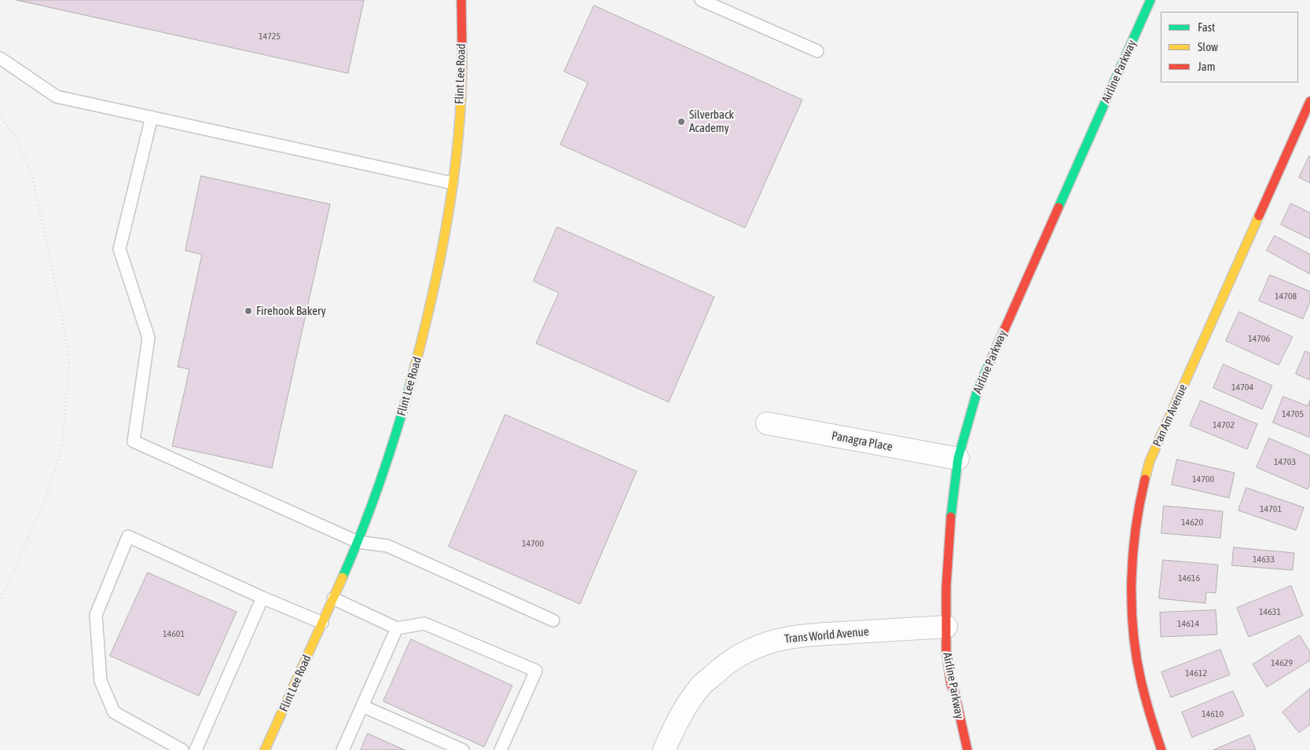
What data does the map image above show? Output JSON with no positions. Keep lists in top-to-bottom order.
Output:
{
  "streets": {
    "street": [
      "Airline Parkway",
      "Flint Lee Road",
      "Pan Am Avenue",
      "Panagra Place",
      "Trans World Avenue"
    ]
  },
  "crossings": [
    ["Airline Parkway", "Panagra Place"],
    ["Airline Parkway", "Trans World Avenue"]
  ],
  "places": ["Silverback Academy", "Firehook Bakery"],
  "house_numbers": [
    "14725",
    "14708",
    "14706",
    "14704",
    "14705",
    "14702",
    "14703",
    "14700",
    "14701",
    "14620",
    "14700",
    "14633",
    "14616",
    "14631",
    "14614",
    "14601",
    "14629",
    "14612",
    "14610"
  ],
  "legend": ["Fast", "Slow", "Jam"]
}
